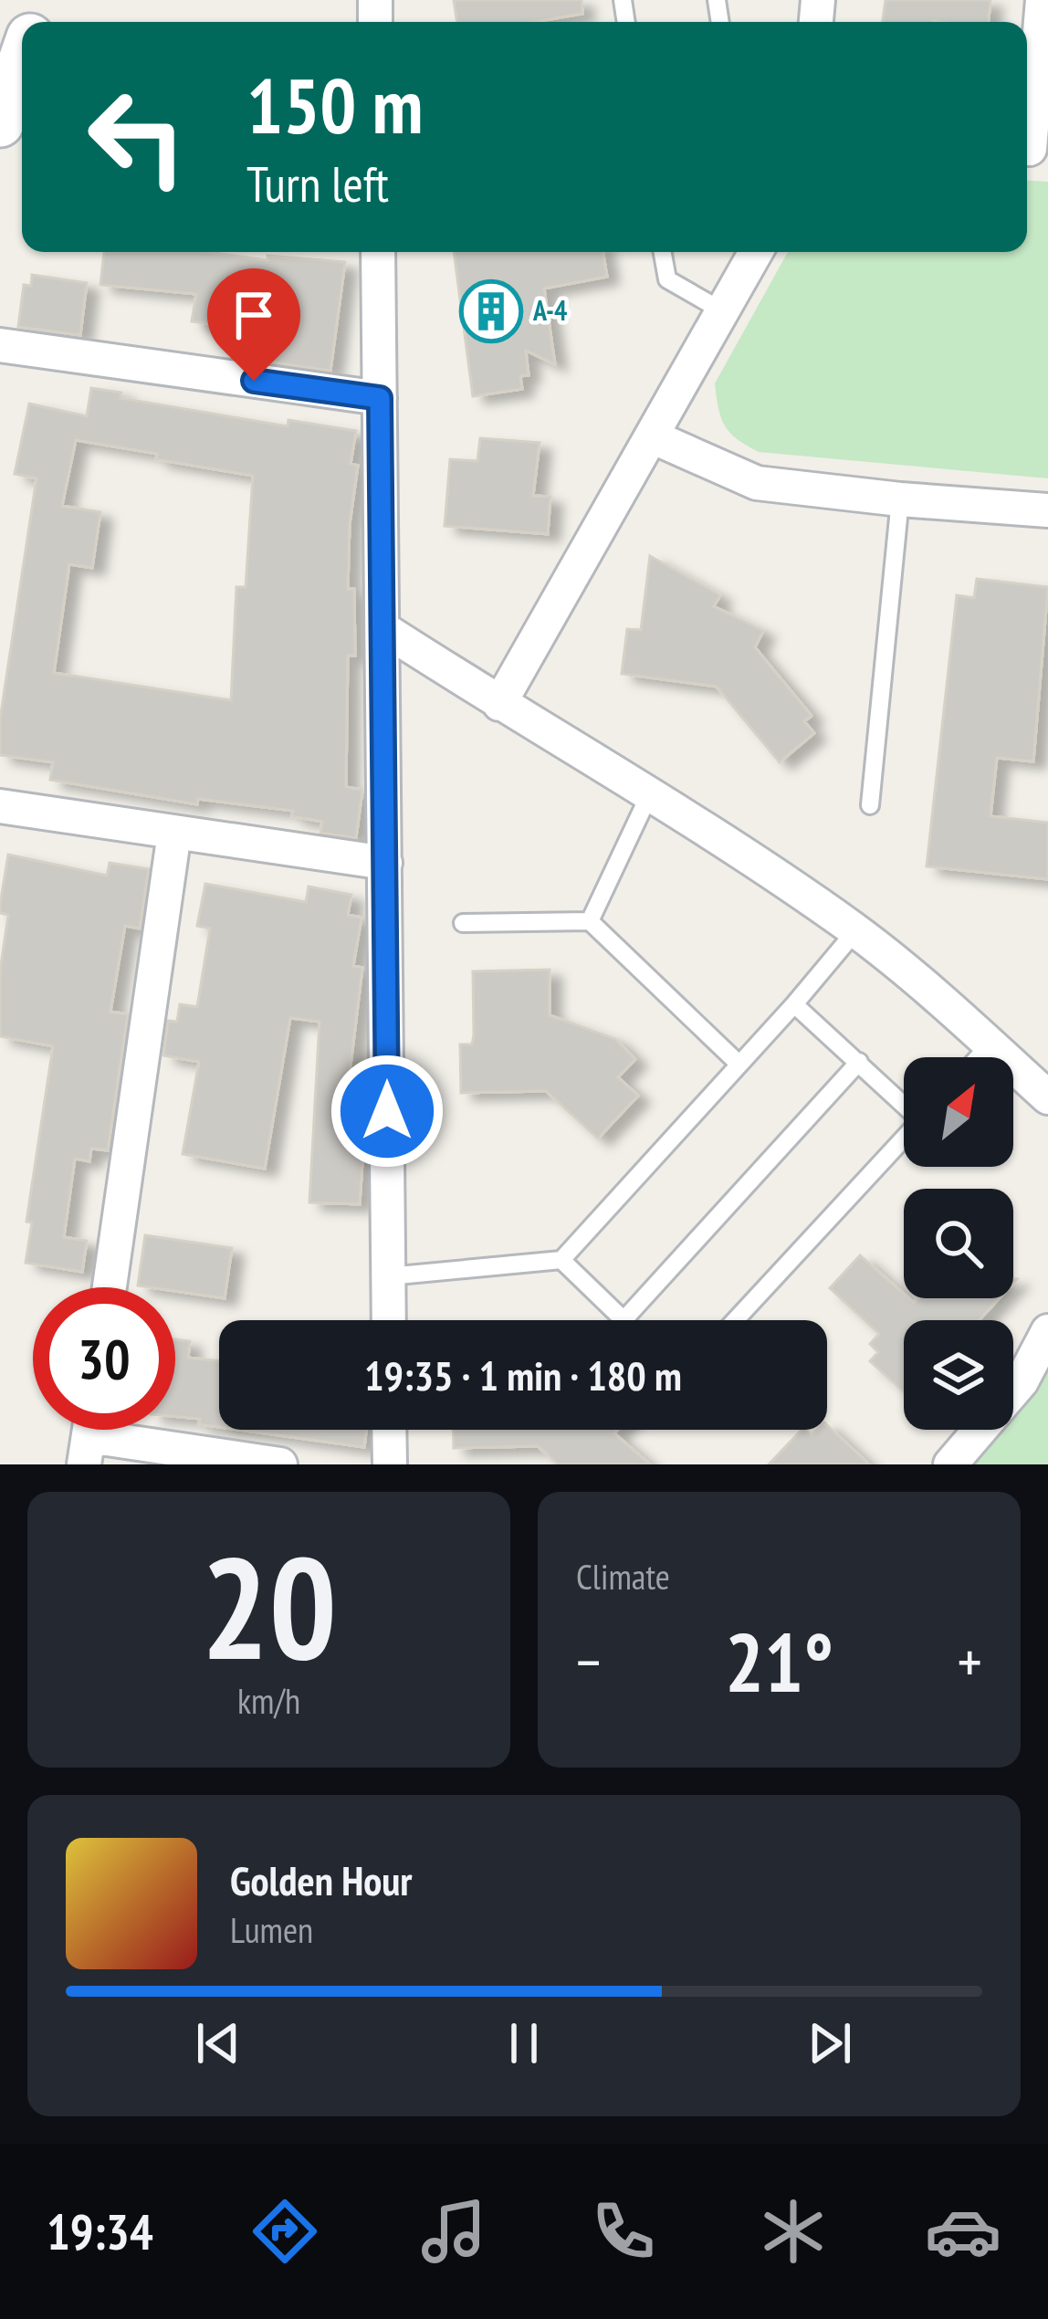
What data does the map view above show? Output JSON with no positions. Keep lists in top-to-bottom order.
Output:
{
  "places": {
    "building": ["A-4"]
  },
  "north": "top right",
  "page": {
    "turn": ["150 m", "Turn left"],
    "limit": "30",
    "trip": "19:35 · 1 min · 180 m",
    "tile": [
      ["20", "km/h"],
      "Climate"
    ],
    "heat": ["−", "21°", "+"],
    "song": ["Golden Hour", "Lumen"],
    "tabs": "19:34"
  }
}
